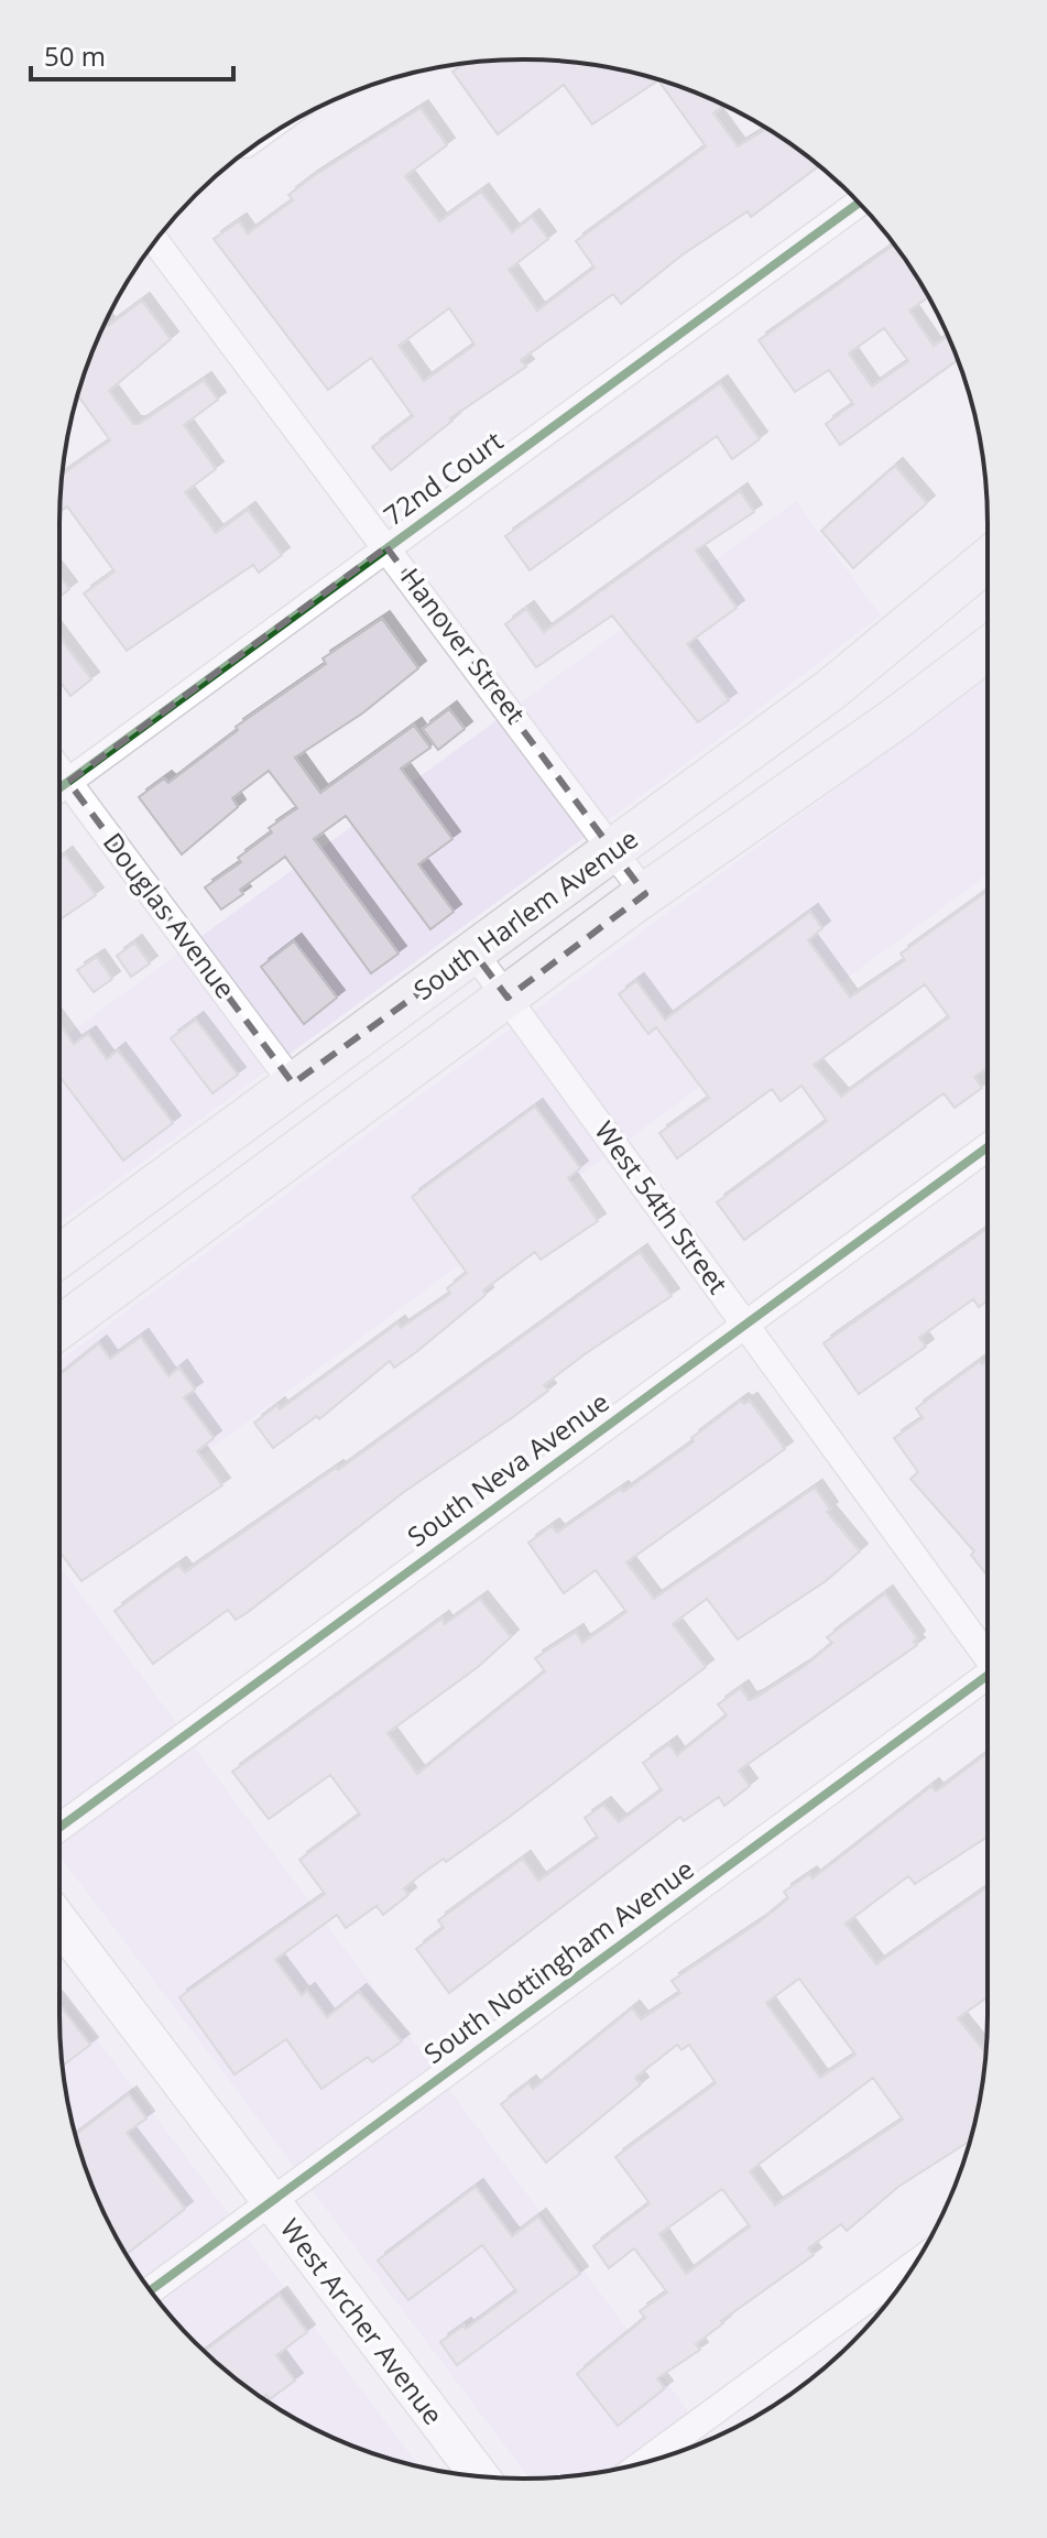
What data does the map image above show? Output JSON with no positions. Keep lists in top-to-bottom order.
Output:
{
  "streets": {
    "main road": ["South Harlem Avenue", "West Archer Avenue"],
    "street": [
      "72nd Court",
      "Hanover Street",
      "Douglas Avenue",
      "West 54th Street",
      "South Neva Avenue",
      "South Nottingham Avenue"
    ]
  },
  "crossings": [
    ["72nd Court", "Hanover Street"],
    ["72nd Court", "Douglas Avenue"],
    ["Hanover Street", "South Harlem Avenue"],
    ["South Harlem Avenue", "Douglas Avenue"],
    ["South Harlem Avenue", "West 54th Street"],
    ["West 54th Street", "South Neva Avenue"],
    ["South Nottingham Avenue", "West Archer Avenue"]
  ],
  "scale_bar": "50 m"
}
